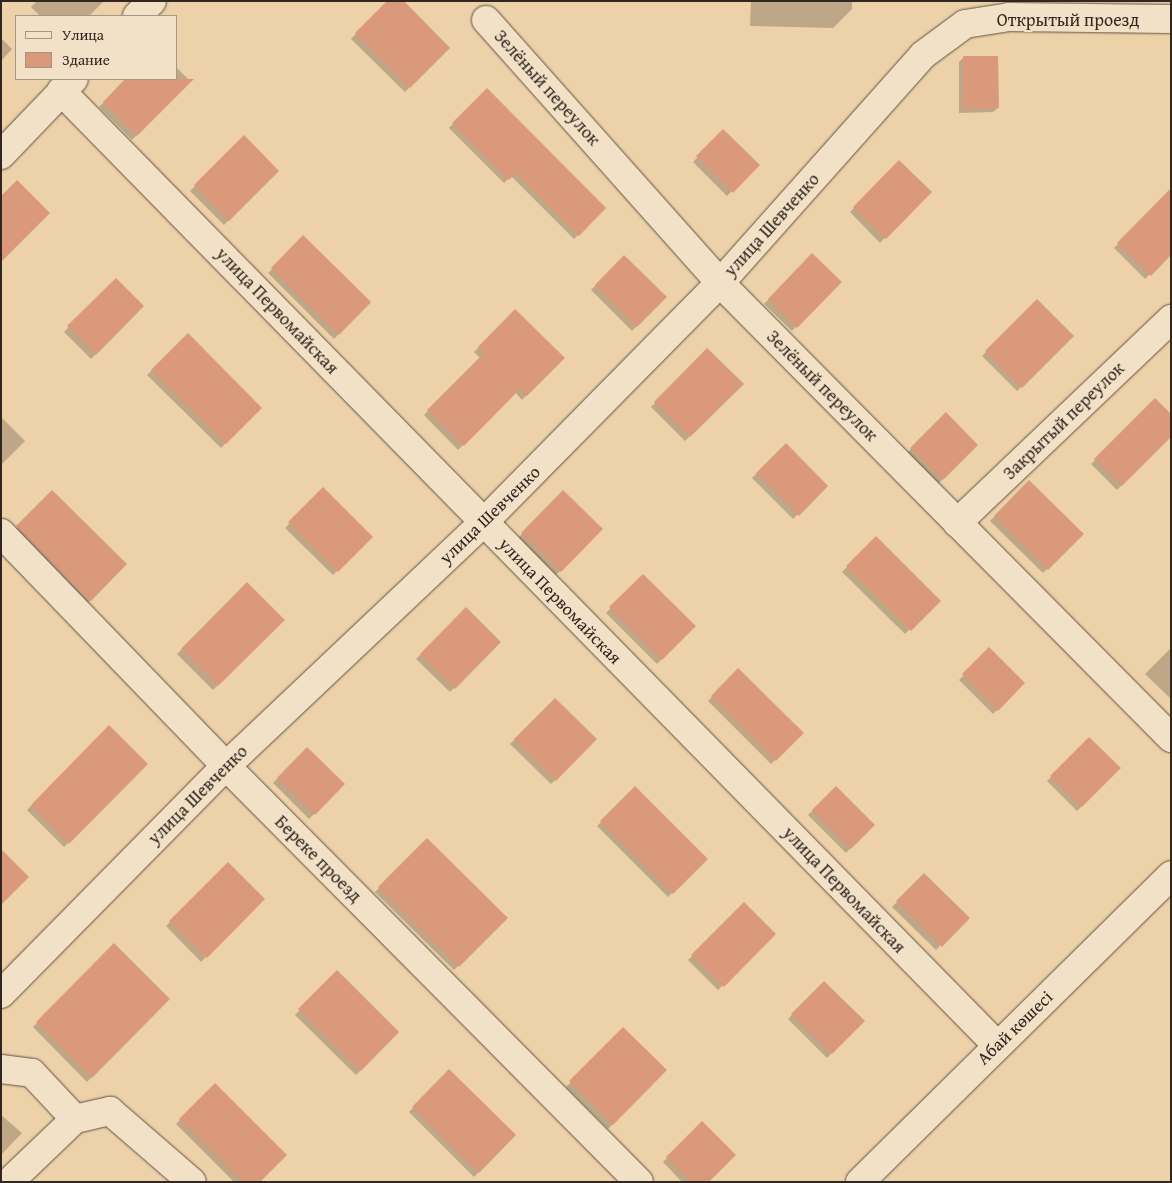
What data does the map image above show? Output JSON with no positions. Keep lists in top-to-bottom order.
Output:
{
  "streets": {
    "street": [
      "Открытый проезд",
      "Зелёный переулок",
      "улица Шевченко",
      "улица Первомайская",
      "Закрытый переулок",
      "Береке проезд",
      "Абай көшесі"
    ]
  },
  "crossings": [
    ["Открытый проезд", "улица Шевченко"],
    ["Зелёный переулок", "улица Шевченко"],
    ["Зелёный переулок", "Закрытый переулок"],
    ["улица Шевченко", "улица Первомайская"],
    ["улица Шевченко", "Береке проезд"],
    ["улица Первомайская", "Абай көшесі"]
  ],
  "legend": ["Улица", "Здание"]
}
